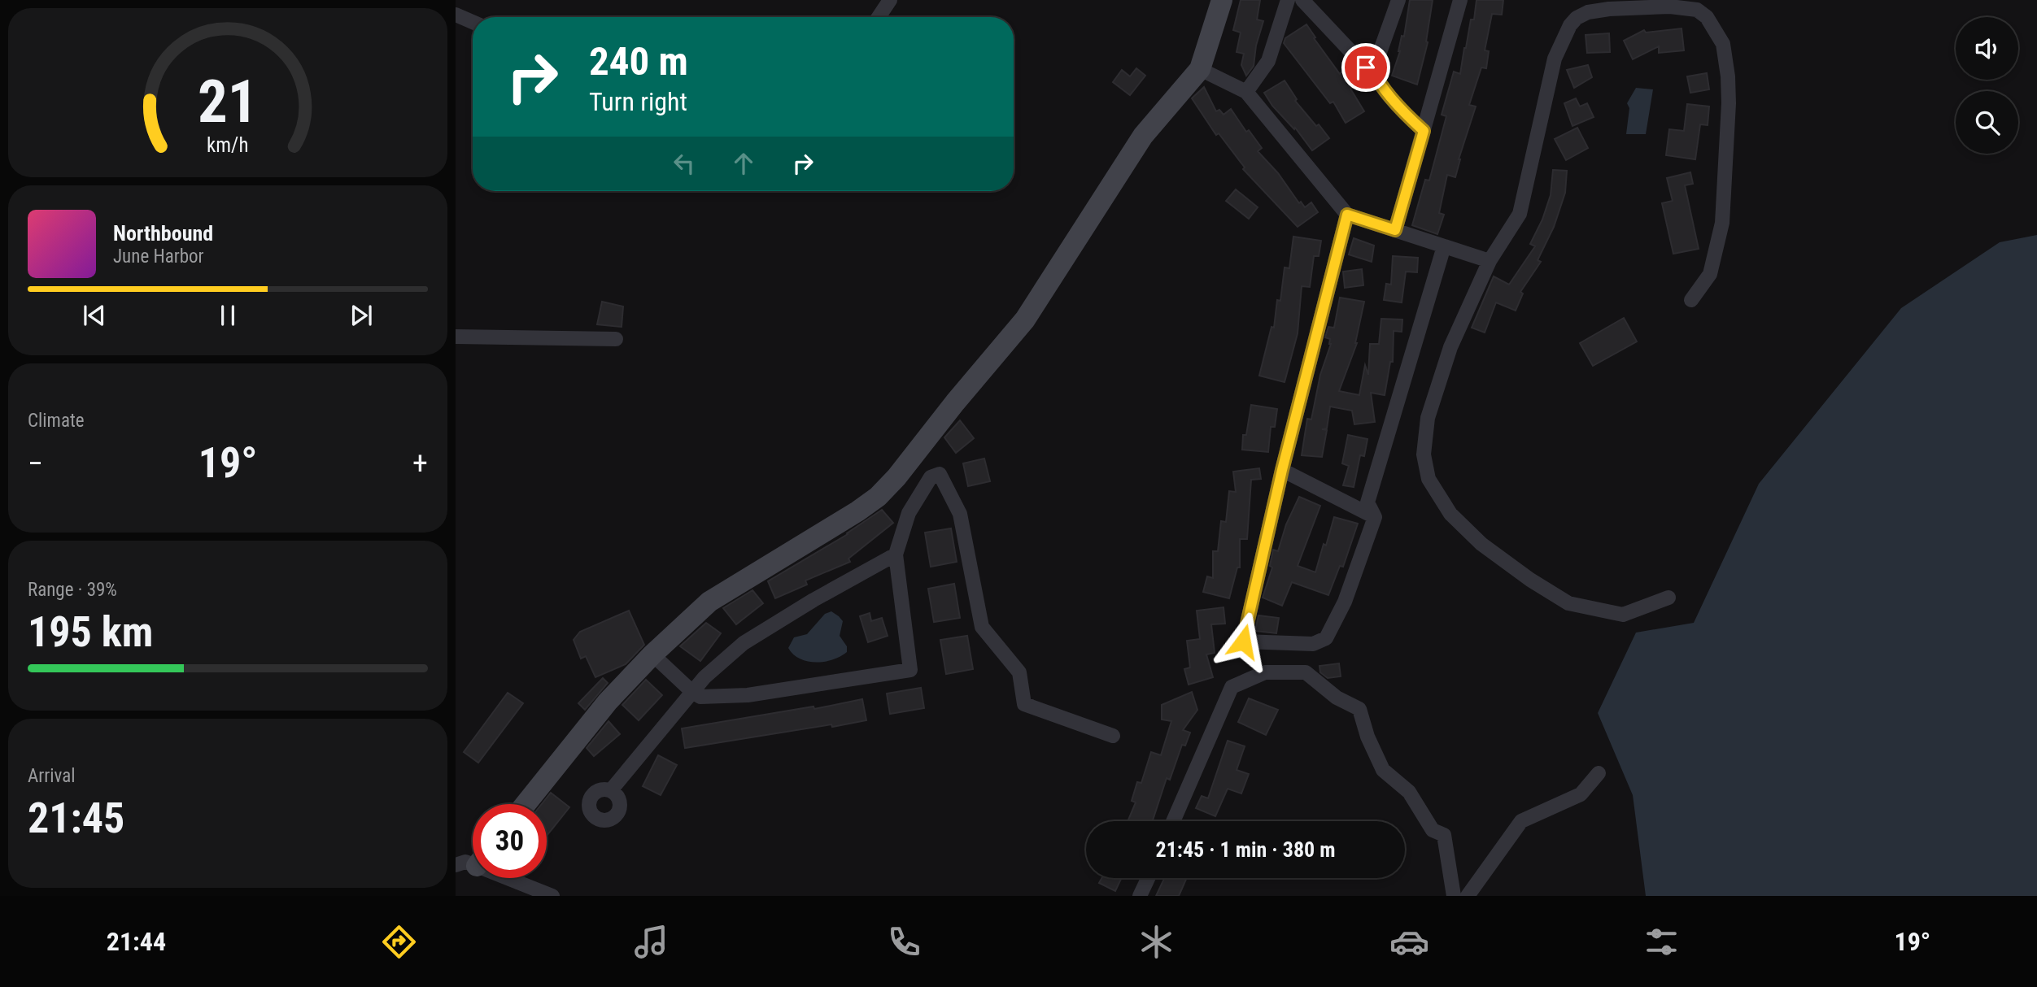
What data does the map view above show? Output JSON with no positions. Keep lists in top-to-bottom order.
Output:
{
  "page": {
    "turn": ["240 m", "Turn right"],
    "song": ["Northbound", "June Harbor"],
    "tile": [
      "Climate",
      ["Range · 39%", "195 km"],
      ["Arrival", "21:45"]
    ],
    "heat": ["−", "19°", "+"],
    "limit": "30",
    "trip": "21:45 · 1 min · 380 m",
    "tabs": ["21:44", "19°"],
    "gauge": ["21", "km/h"]
  }
}
